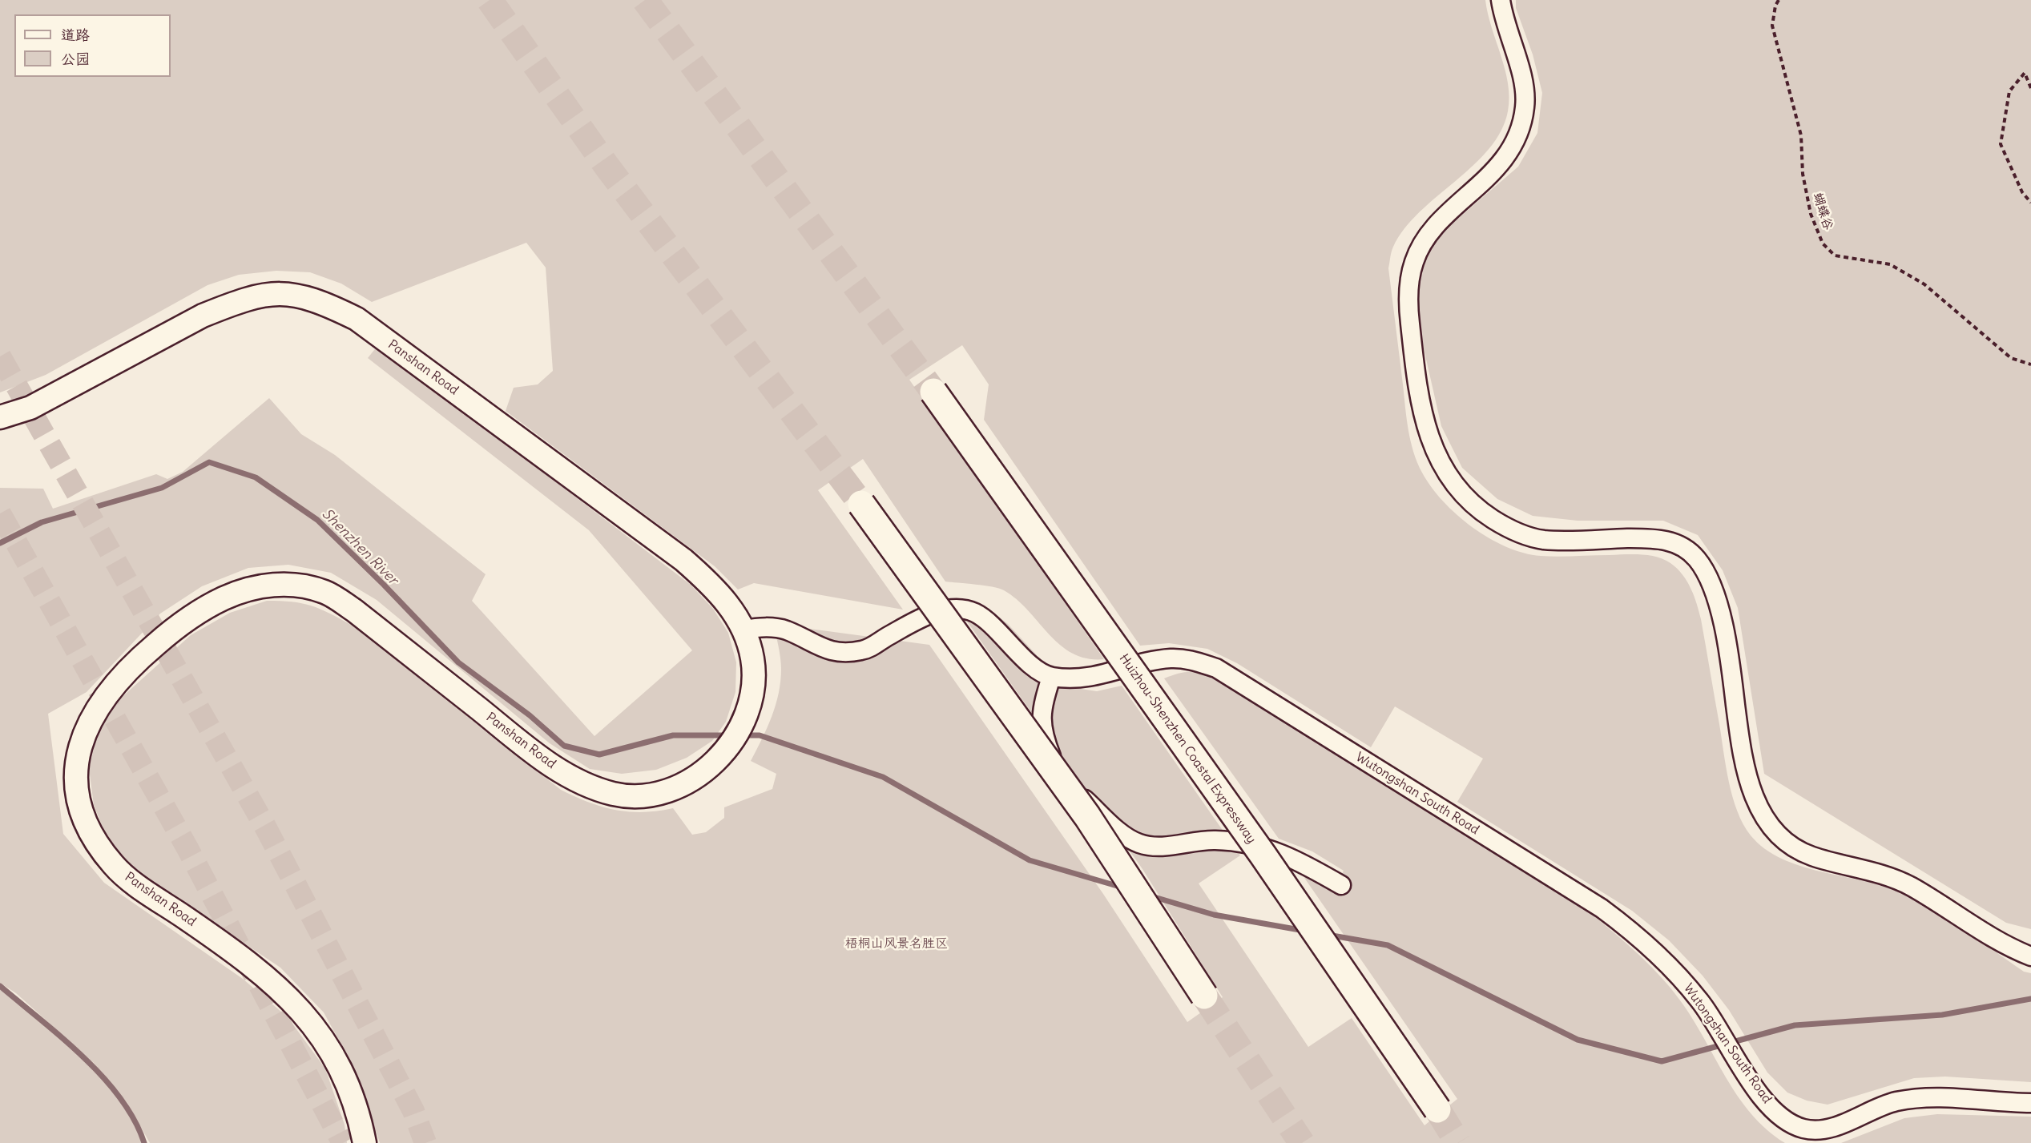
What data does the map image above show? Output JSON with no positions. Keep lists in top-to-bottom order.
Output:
{
  "streets": {
    "highway": ["Huizhou-Shenzhen Coastal Expressway"],
    "main road": ["Panshan Road"],
    "street": ["Wutongshan South Road"],
    "path": ["蝴蝶谷"]
  },
  "water": ["Shenzhen River"],
  "parks": ["梧桐山风景名胜区"],
  "legend": ["道路", "公园"]
}
